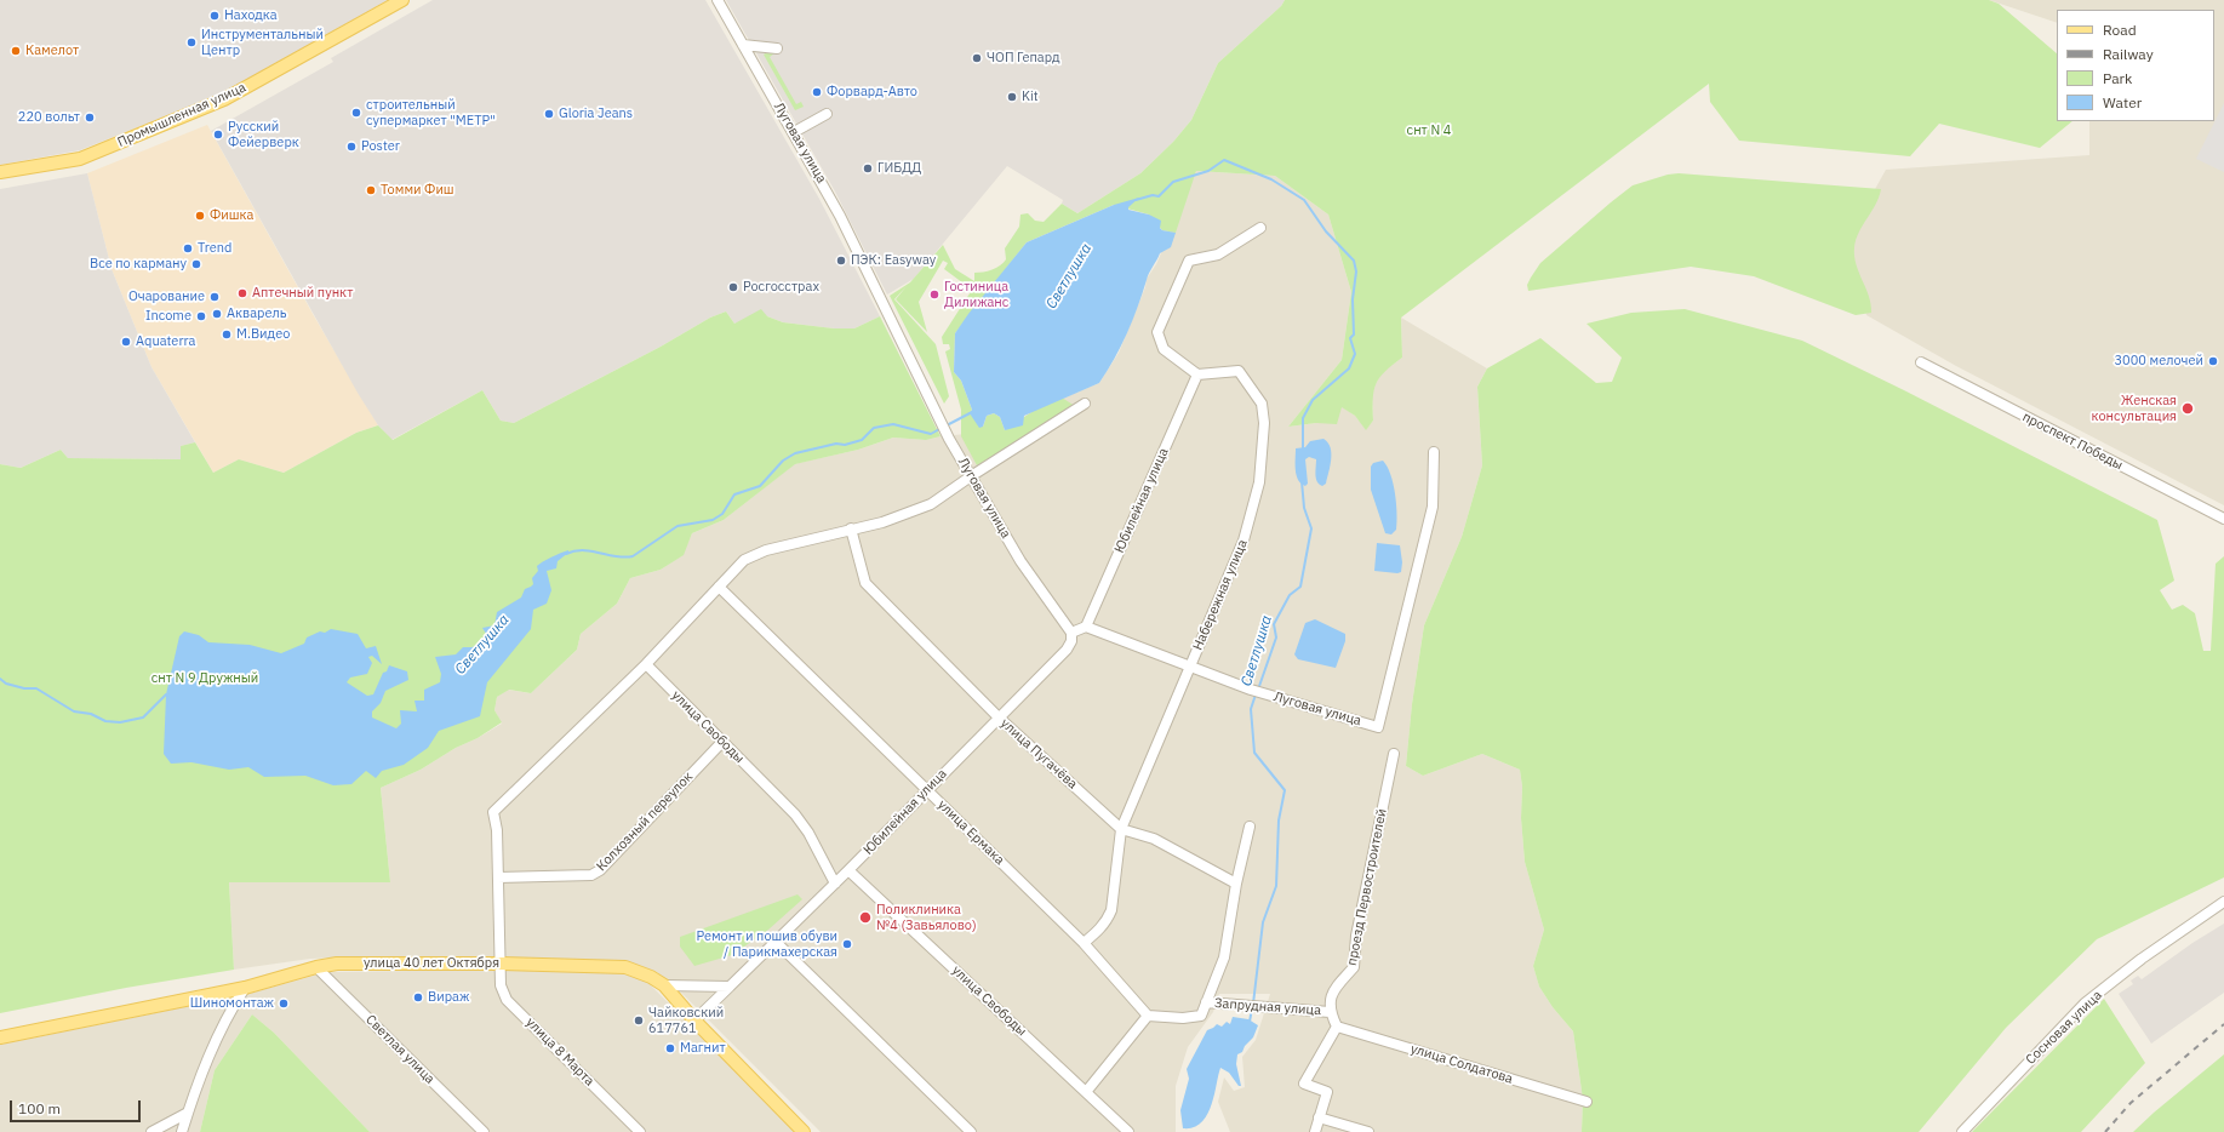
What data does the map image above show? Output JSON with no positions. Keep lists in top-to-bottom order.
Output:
{
  "streets": {
    "main road": ["Промышленная улица", "улица 40 лет Октября"],
    "street": [
      "Луговая улица",
      "проспект Победы",
      "Юбилейная улица",
      "Набережная улица",
      "улица Свободы",
      "улица Пугачёва",
      "Колхозный переулок",
      "улица Ермака",
      "проезд Первостроителей",
      "Запрудная улица",
      "Сосновая улица",
      "Светлая улица",
      "улица 8 Марта",
      "улица Солдатова"
    ]
  },
  "crossings": [
    ["Луговая улица", "Юбилейная улица"],
    ["Луговая улица", "Набережная улица"],
    ["Юбилейная улица", "Набережная улица"],
    ["Юбилейная улица", "улица Свободы"],
    ["Юбилейная улица", "улица Пугачёва"],
    ["Юбилейная улица", "улица Ермака"],
    ["Юбилейная улица", "улица 40 лет Октября"],
    ["Набережная улица", "улица Пугачёва"],
    ["Набережная улица", "улица Ермака"],
    ["улица Свободы", "Колхозный переулок"],
    ["улица Свободы", "улица 8 Марта"],
    ["Колхозный переулок", "улица 8 Марта"],
    ["проезд Первостроителей", "Запрудная улица"],
    ["улица 40 лет Октября", "Светлая улица"],
    ["улица 40 лет Октября", "улица 8 Марта"]
  ],
  "water": ["Светлушка"],
  "parks": ["снт N 4", "снт N 9 Дружный"],
  "places": [
    "Находка",
    "Инструментальный Центр",
    "Камелот",
    "ЧОП Гепард",
    "Форвард-Авто",
    "Kit",
    "строительный супермаркет \"МЕТР\"",
    "Gloria Jeans",
    "220 вольт",
    "Русский Фейерверк",
    "Poster",
    "ГИБДД",
    "Томми Фиш",
    "Фишка",
    "Trend",
    "ПЭК: Easyway",
    "Все по карману",
    "Росгосстрах",
    "Аптечный пункт",
    "Гостиница Дилижанс",
    "Очарование",
    "Акварель",
    "Income",
    "М.Видео",
    "Aquaterra",
    "3000 мелочей",
    "Женская консультация",
    "Поликлиника №4 (Завьялово)",
    "Ремонт и пошив обуви / Парикмахерская",
    "Вираж",
    "Шиномонтаж",
    "Чайковский 617761",
    "Магнит"
  ],
  "legend": [
    "Road",
    "Railway",
    "Park",
    "Water"
  ],
  "scale_bar": "100 m"
}
